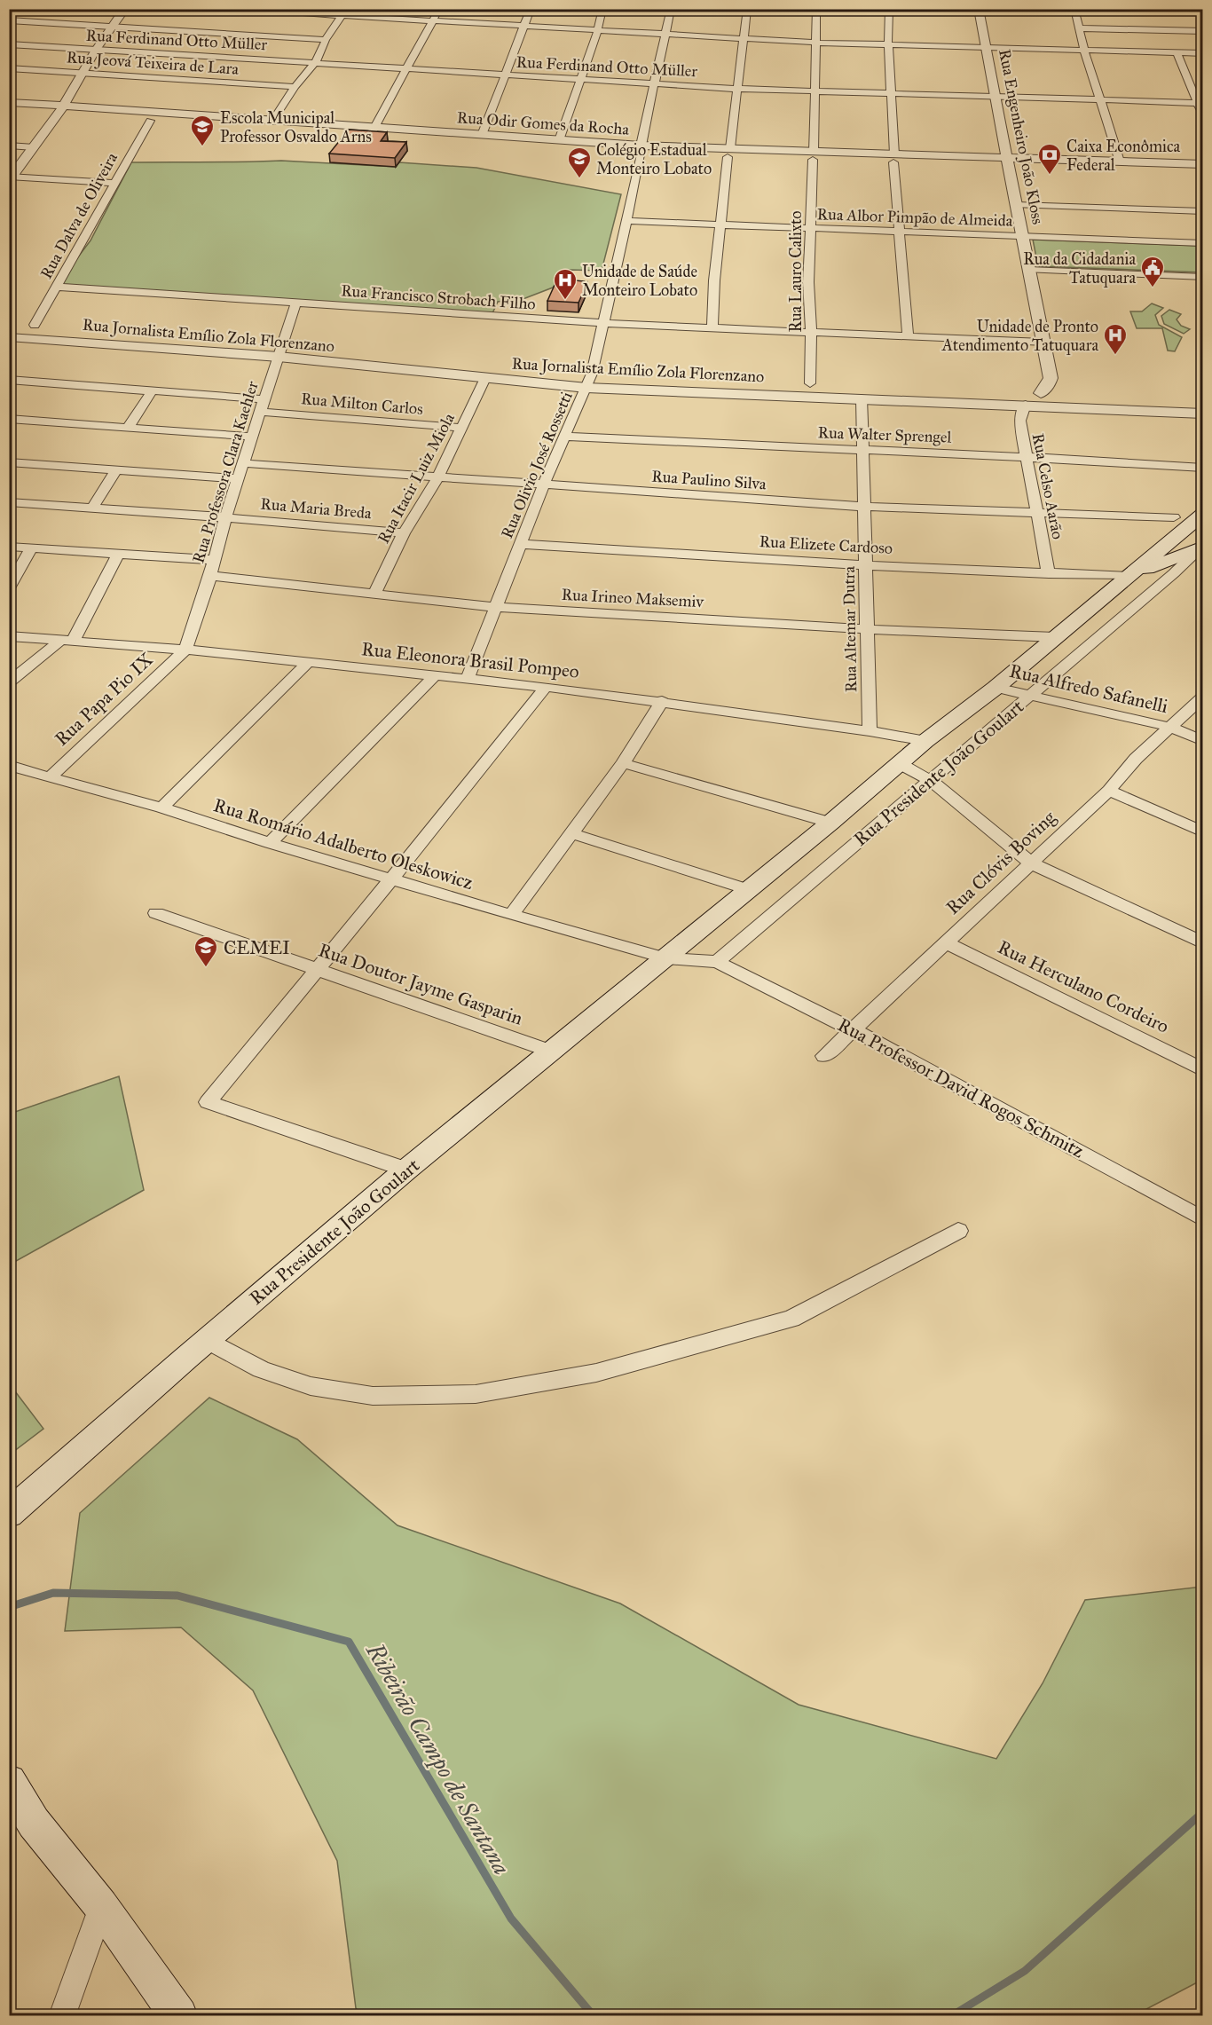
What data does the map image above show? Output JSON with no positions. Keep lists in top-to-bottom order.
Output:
{
  "streets": {
    "main road": ["Rua Presidente João Goulart"],
    "street": [
      "Rua Ferdinand Otto Müller",
      "Rua Jeová Teixeira de Lara",
      "Rua Odir Gomes da Rocha",
      "Rua Engenheiro João Kloss",
      "Rua Dalva de Oliveira",
      "Rua Albor Pimpão de Almeida",
      "Rua Lauro Calixto",
      "Rua Francisco Strobach Filho",
      "Rua Jornalista Emílio Zola Florenzano",
      "Rua Milton Carlos",
      "Rua Walter Sprengel",
      "Rua Olivio José Rossetti",
      "Rua Professora Clara Kaehler",
      "Rua Itacir Luiz Miola",
      "Rua Paulino Silva",
      "Rua Celso Aarão",
      "Rua Maria Breda",
      "Rua Elizete Cardoso",
      "Rua Irineo Maksemiv",
      "Rua Altemar Dutra",
      "Rua Eleonora Brasil Pompeo",
      "Rua Alfredo Safanelli",
      "Rua Papa Pio IX",
      "Rua Romário Adalberto Oleskowicz",
      "Rua Clóvis Boving",
      "Rua Doutor Jayme Gasparin",
      "Rua Herculano Cordeiro",
      "Rua Professor David Rogos Schmitz"
    ]
  },
  "crossings": [
    ["Rua Ferdinand Otto Müller", "Rua Engenheiro João Kloss"],
    ["Rua Ferdinand Otto Müller", "Rua Lauro Calixto"],
    ["Rua Ferdinand Otto Müller", "Rua Olivio José Rossetti"],
    ["Rua Odir Gomes da Rocha", "Rua Engenheiro João Kloss"],
    ["Rua Odir Gomes da Rocha", "Rua Dalva de Oliveira"],
    ["Rua Odir Gomes da Rocha", "Rua Lauro Calixto"],
    ["Rua Odir Gomes da Rocha", "Rua Olivio José Rossetti"],
    ["Rua Engenheiro João Kloss", "Rua Albor Pimpão de Almeida"],
    ["Rua Engenheiro João Kloss", "Rua Francisco Strobach Filho"],
    ["Rua Engenheiro João Kloss", "Rua Jornalista Emílio Zola Florenzano"],
    ["Rua Dalva de Oliveira", "Rua Francisco Strobach Filho"],
    ["Rua Albor Pimpão de Almeida", "Rua Lauro Calixto"],
    ["Rua Albor Pimpão de Almeida", "Rua Olivio José Rossetti"],
    ["Rua Lauro Calixto", "Rua Francisco Strobach Filho"],
    ["Rua Francisco Strobach Filho", "Rua Olivio José Rossetti"],
    ["Rua Francisco Strobach Filho", "Rua Professora Clara Kaehler"],
    ["Rua Jornalista Emílio Zola Florenzano", "Rua Olivio José Rossetti"],
    ["Rua Jornalista Emílio Zola Florenzano", "Rua Professora Clara Kaehler"],
    ["Rua Jornalista Emílio Zola Florenzano", "Rua Itacir Luiz Miola"],
    ["Rua Jornalista Emílio Zola Florenzano", "Rua Celso Aarão"],
    ["Rua Jornalista Emílio Zola Florenzano", "Rua Altemar Dutra"],
    ["Rua Milton Carlos", "Rua Professora Clara Kaehler"],
    ["Rua Milton Carlos", "Rua Itacir Luiz Miola"],
    ["Rua Walter Sprengel", "Rua Olivio José Rossetti"],
    ["Rua Walter Sprengel", "Rua Celso Aarão"],
    ["Rua Walter Sprengel", "Rua Altemar Dutra"],
    ["Rua Olivio José Rossetti", "Rua Paulino Silva"],
    ["Rua Olivio José Rossetti", "Rua Elizete Cardoso"],
    ["Rua Olivio José Rossetti", "Rua Irineo Maksemiv"],
    ["Rua Olivio José Rossetti", "Rua Eleonora Brasil Pompeo"],
    ["Rua Professora Clara Kaehler", "Rua Paulino Silva"],
    ["Rua Professora Clara Kaehler", "Rua Maria Breda"],
    ["Rua Professora Clara Kaehler", "Rua Irineo Maksemiv"],
    ["Rua Professora Clara Kaehler", "Rua Eleonora Brasil Pompeo"],
    ["Rua Professora Clara Kaehler", "Rua Papa Pio IX"],
    ["Rua Itacir Luiz Miola", "Rua Paulino Silva"],
    ["Rua Itacir Luiz Miola", "Rua Maria Breda"],
    ["Rua Itacir Luiz Miola", "Rua Irineo Maksemiv"],
    ["Rua Paulino Silva", "Rua Celso Aarão"],
    ["Rua Paulino Silva", "Rua Altemar Dutra"],
    ["Rua Celso Aarão", "Rua Elizete Cardoso"],
    ["Rua Elizete Cardoso", "Rua Altemar Dutra"],
    ["Rua Elizete Cardoso", "Rua Presidente João Goulart"],
    ["Rua Irineo Maksemiv", "Rua Altemar Dutra"],
    ["Rua Irineo Maksemiv", "Rua Presidente João Goulart"],
    ["Rua Altemar Dutra", "Rua Eleonora Brasil Pompeo"],
    ["Rua Eleonora Brasil Pompeo", "Rua Papa Pio IX"],
    ["Rua Eleonora Brasil Pompeo", "Rua Presidente João Goulart"],
    ["Rua Alfredo Safanelli", "Rua Presidente João Goulart"],
    ["Rua Alfredo Safanelli", "Rua Clóvis Boving"],
    ["Rua Papa Pio IX", "Rua Romário Adalberto Oleskowicz"],
    ["Rua Presidente João Goulart", "Rua Romário Adalberto Oleskowicz"],
    ["Rua Presidente João Goulart", "Rua Doutor Jayme Gasparin"],
    ["Rua Presidente João Goulart", "Rua Professor David Rogos Schmitz"],
    ["Rua Clóvis Boving", "Rua Herculano Cordeiro"],
    ["Rua Clóvis Boving", "Rua Professor David Rogos Schmitz"]
  ],
  "water": ["Ribeirão Campo de Santana"],
  "places": {
    "school or university": ["Escola Municipal Professor Osvaldo Arns", "Colégio Estadual Monteiro Lobato", "CEMEI"],
    "bank": ["Caixa Econômica Federal"],
    "public building": ["Rua da Cidadania Tatuquara"],
    "hospital": ["Unidade de Saúde Monteiro Lobato", "Unidade de Pronto Atendimento Tatuquara"]
  }
}
